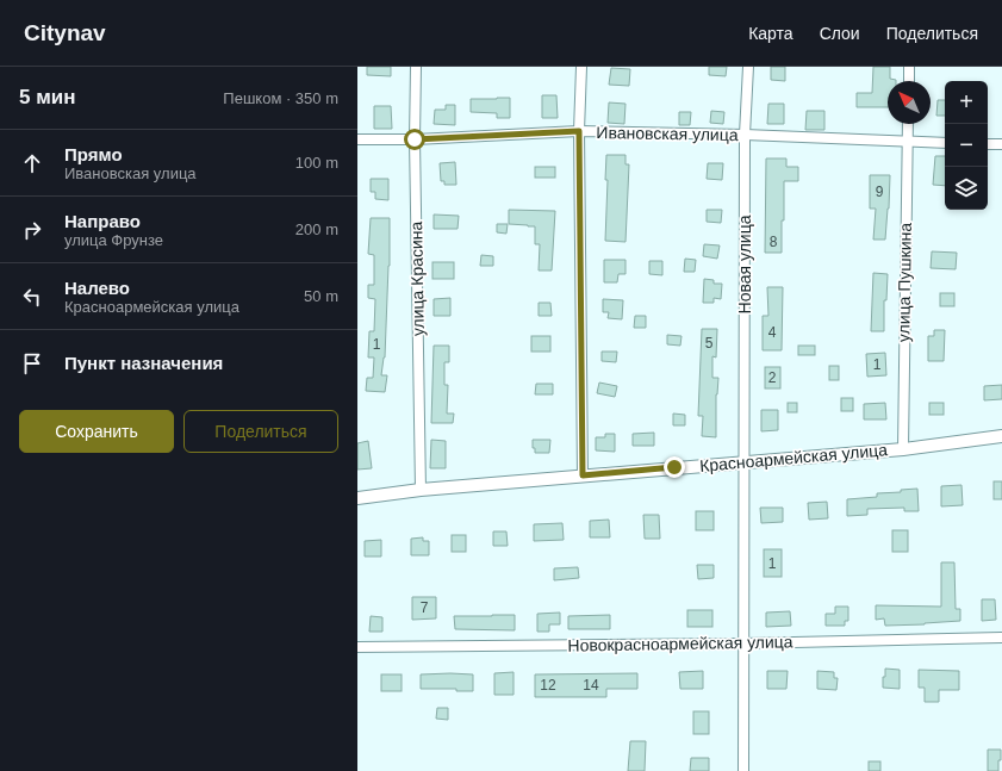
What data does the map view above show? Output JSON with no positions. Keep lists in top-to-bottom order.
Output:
{
  "streets": {
    "street": [
      "Ивановская улица",
      "Новая улица",
      "улица Красина",
      "улица Пушкина",
      "Красноармейская улица",
      "Новокрасноармейская улица"
    ]
  },
  "crossings": [
    ["Ивановская улица", "Новая улица"],
    ["Ивановская улица", "улица Красина"],
    ["Ивановская улица", "улица Пушкина"],
    ["Новая улица", "Красноармейская улица"],
    ["Новая улица", "Новокрасноармейская улица"],
    ["улица Красина", "Красноармейская улица"],
    ["улица Пушкина", "Красноармейская улица"]
  ],
  "house_numbers": [
    "9",
    "8",
    "4",
    "5",
    "1",
    "1",
    "2",
    "1",
    "7",
    "12",
    "14"
  ],
  "north": "top left",
  "page": {
    "header": "Citynav",
    "nav": ["Карта", "Слои", "Поделиться"],
    "heading": ["5 мин", "Пешком · 350 m"],
    "map_buttons": ["+", "−"],
    "list": [
      ["Прямо", "Ивановская улица", "100 m"],
      ["Направо", "улица Фрунзе", "200 m"],
      ["Налево", "Красноармейская улица", "50 m"],
      "Пункт назначения"
    ],
    "buttons": ["Сохранить", "Поделиться"]
  }
}
